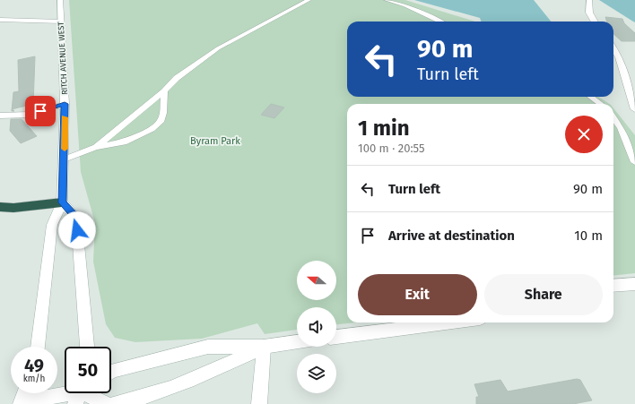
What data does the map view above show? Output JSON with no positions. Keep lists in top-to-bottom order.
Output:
{
  "streets": {
    "main road": ["RITCH AVENUE WEST"]
  },
  "parks": ["Byram Park"],
  "north": "left",
  "page": {
    "turn": ["90 m", "Turn left"],
    "heading": ["1 min", "100 m · 20:55"],
    "list": [
      {
        "name": "Turn left",
        "value": "90 m"
      },
      {
        "name": "Arrive at destination",
        "value": "10 m"
      }
    ],
    "buttons": ["Exit", "Share"],
    "speed": "49 km/h",
    "limit": "50"
  }
}
